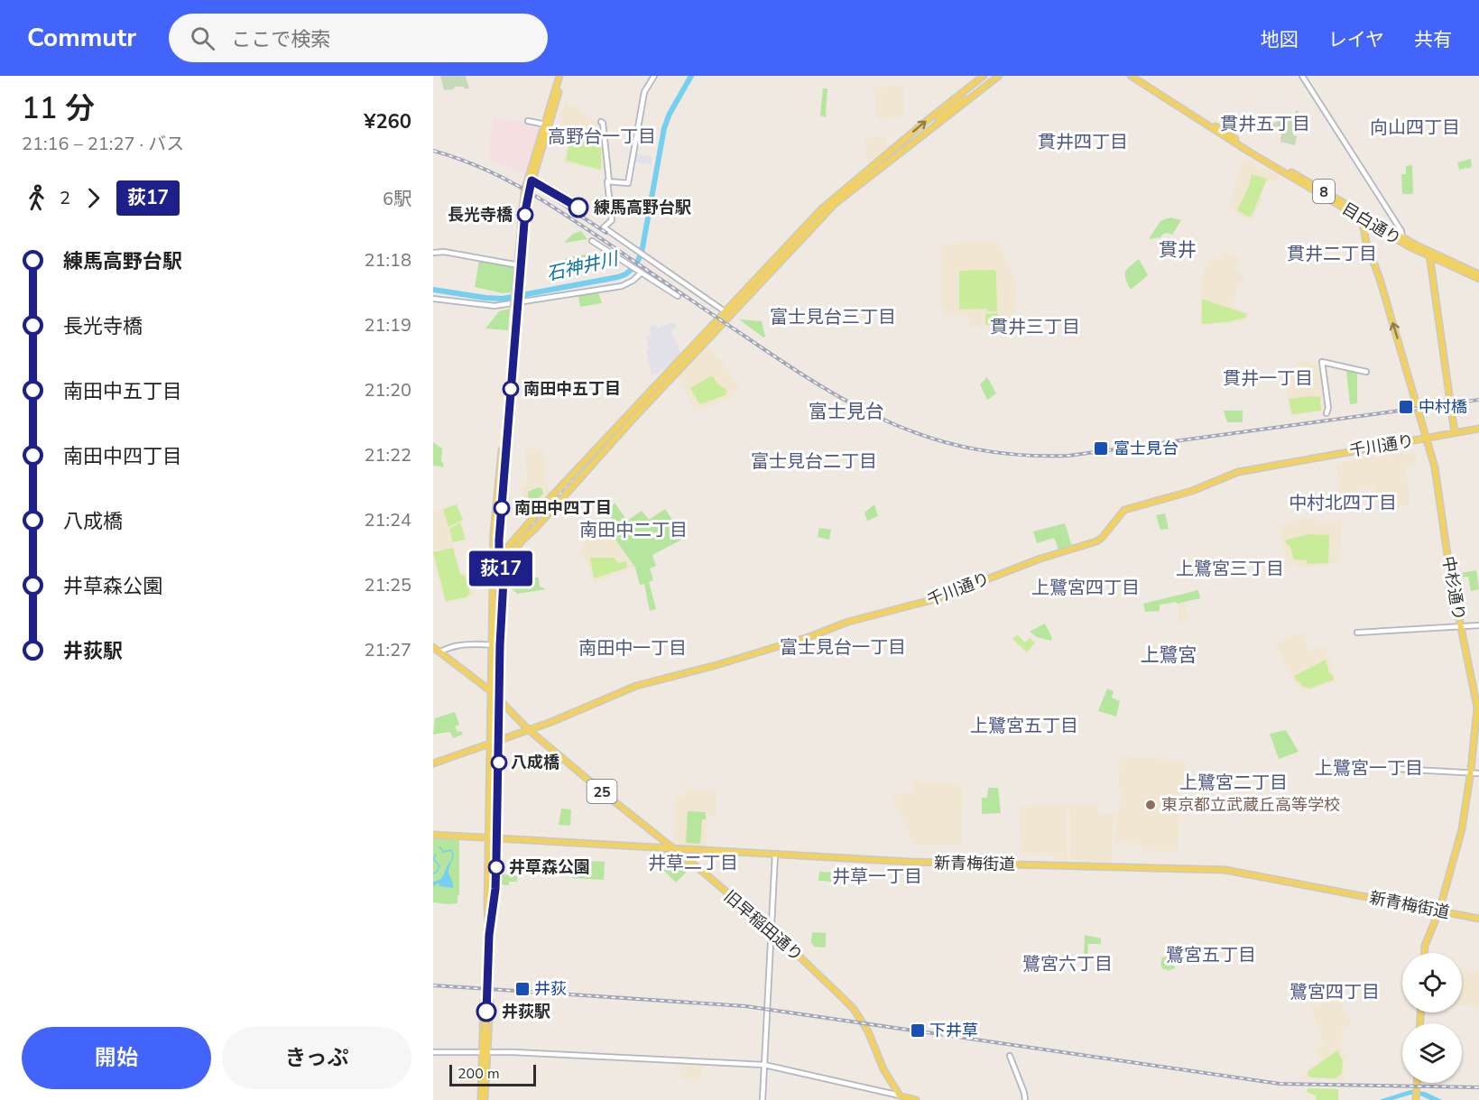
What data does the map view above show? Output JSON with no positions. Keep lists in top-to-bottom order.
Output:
{
  "streets": {
    "main road": [
      "8",
      "目白通り",
      "千川通り",
      "中杉通り",
      "25",
      "新青梅街道",
      "旧早稲田通り"
    ]
  },
  "crossings": [
    ["目白通り", "中杉通り"],
    ["千川通り", "中杉通り"],
    ["千川通り", "旧早稲田通り"],
    ["中杉通り", "新青梅街道"],
    ["新青梅街道", "旧早稲田通り"]
  ],
  "districts": [
    "貫井五丁目",
    "向山四丁目",
    "高野台一丁目",
    "貫井四丁目",
    "貫井",
    "貫井二丁目",
    "富士見台三丁目",
    "貫井三丁目",
    "貫井一丁目",
    "富士見台",
    "富士見台二丁目",
    "中村北四丁目",
    "南田中二丁目",
    "上鷺宮三丁目",
    "上鷺宮四丁目",
    "富士見台一丁目",
    "南田中一丁目",
    "上鷺宮",
    "上鷺宮五丁目",
    "上鷺宮一丁目",
    "上鷺宮二丁目",
    "井草二丁目",
    "井草一丁目",
    "鷺宮五丁目",
    "鷺宮六丁目",
    "鷺宮四丁目"
  ],
  "water": ["石神井川"],
  "places": {
    "other": [
      "練馬高野台駅",
      "長光寺橋",
      "南田中五丁目",
      "南田中四丁目",
      "八成橋",
      "東京都立武蔵丘高等学校",
      "井草森公園",
      "井荻駅"
    ],
    "transit": [
      "中村橋",
      "富士見台",
      "井荻",
      "下井草"
    ]
  },
  "lines": ["bus line 荻17"],
  "scale_bar": "200 m",
  "page": {
    "header": "Commutr",
    "search": "ここで検索",
    "nav": ["地図", "レイヤ", "共有"],
    "heading": ["11 分", "21:16 – 21:27 · バス", "¥260"],
    "on_map": "荻17",
    "legs": ["2", "荻17", "6駅"],
    "list": [
      {
        "name": "練馬高野台駅",
        "value": "21:18"
      },
      {
        "name": "長光寺橋",
        "value": "21:19"
      },
      {
        "name": "南田中五丁目",
        "value": "21:20"
      },
      {
        "name": "南田中四丁目",
        "value": "21:22"
      },
      {
        "name": "八成橋",
        "value": "21:24"
      },
      {
        "name": "井草森公園",
        "value": "21:25"
      },
      {
        "name": "井荻駅",
        "value": "21:27"
      }
    ],
    "buttons": ["開始", "きっぷ"],
    "scale": "200 m"
  }
}
